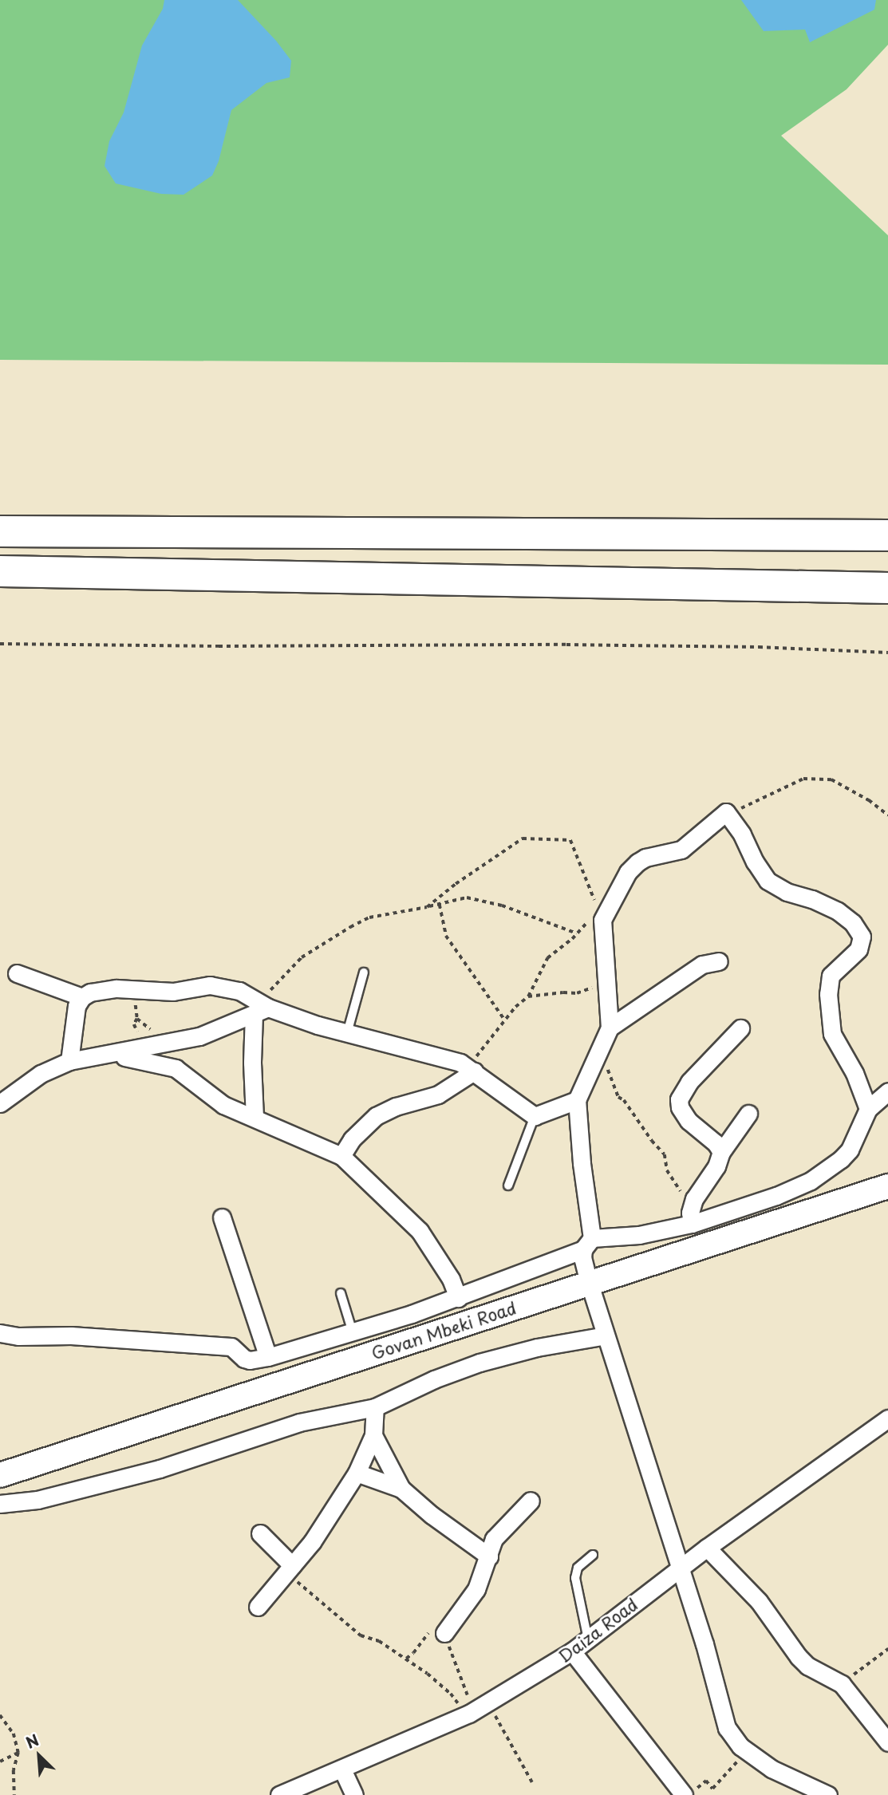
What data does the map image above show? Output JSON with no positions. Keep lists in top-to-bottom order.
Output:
{
  "streets": {
    "main road": ["Govan Mbeki Road"],
    "street": ["Daiza Road"]
  },
  "north": "top left"
}
